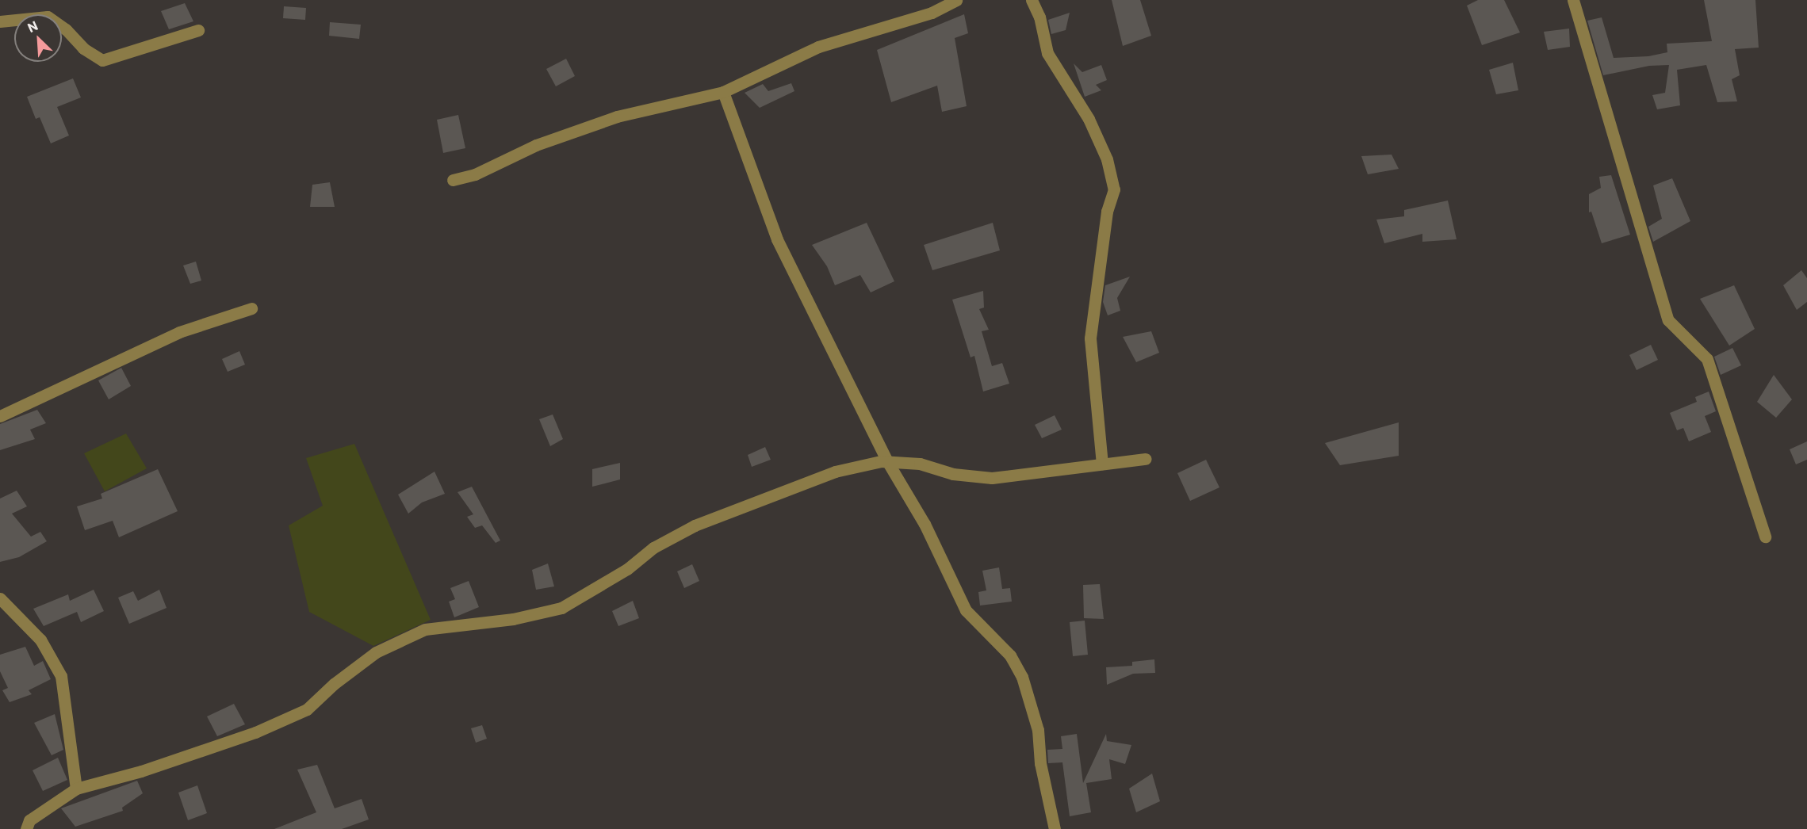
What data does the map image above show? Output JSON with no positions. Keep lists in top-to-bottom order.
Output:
{
  "north": "top left"
}
